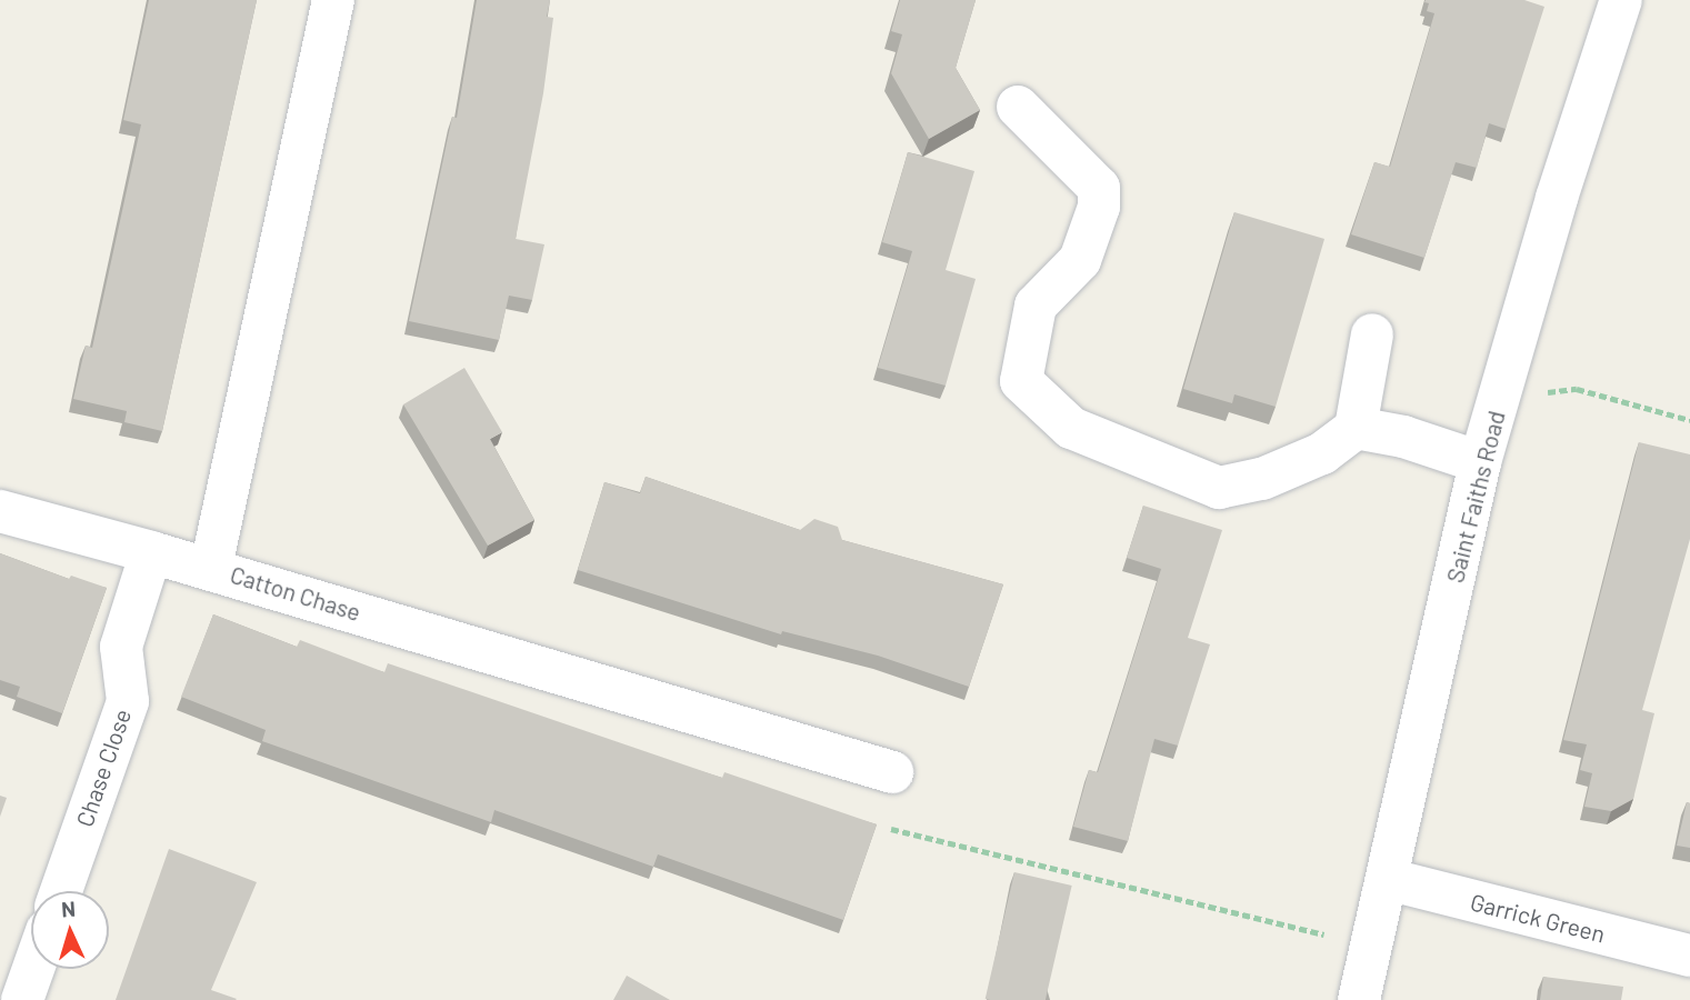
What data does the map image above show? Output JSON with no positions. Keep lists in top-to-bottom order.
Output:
{
  "streets": {
    "street": [
      "Saint Faiths Road",
      "Catton Chase",
      "Chase Close",
      "Garrick Green"
    ]
  },
  "crossings": [
    ["Saint Faiths Road", "Garrick Green"]
  ],
  "north": "top"
}
